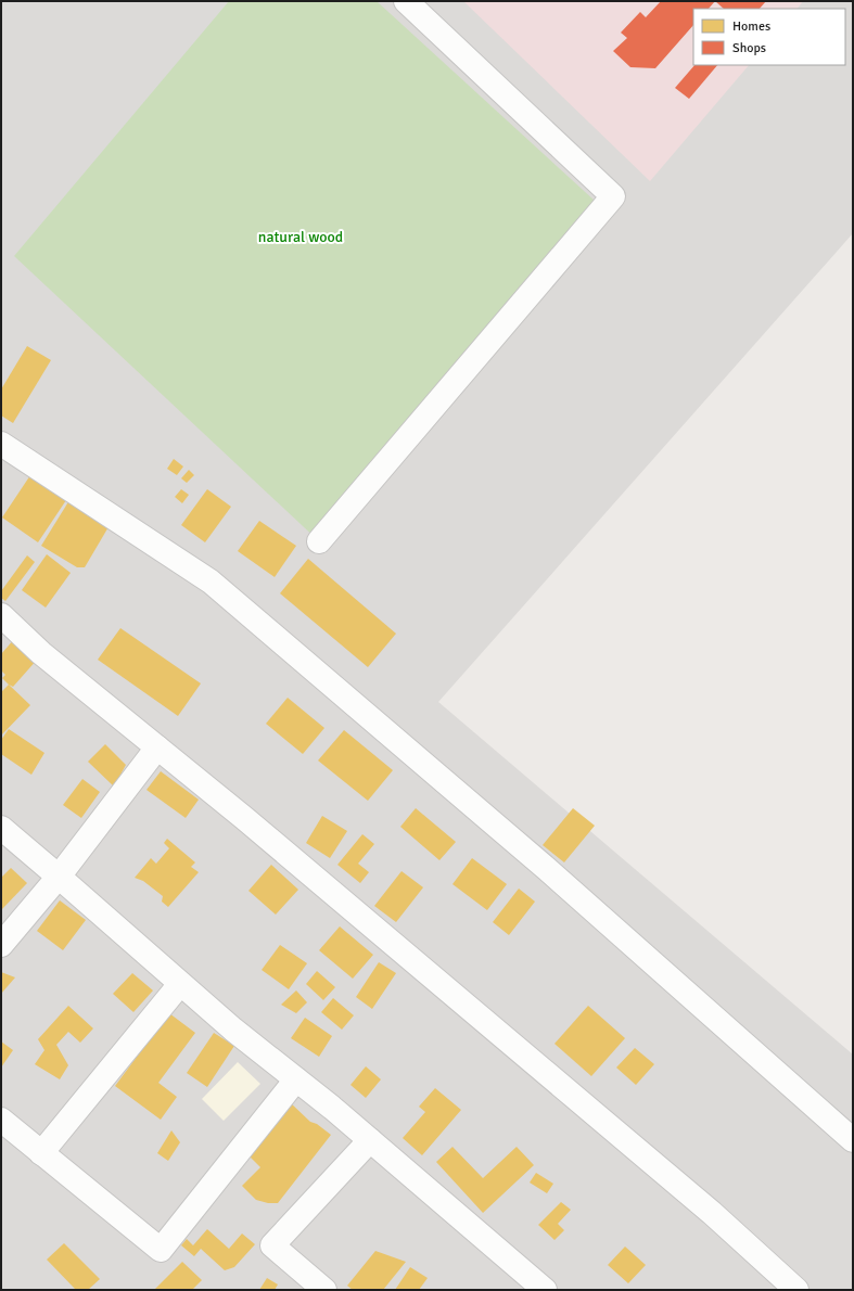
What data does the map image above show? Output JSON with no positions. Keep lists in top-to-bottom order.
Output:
{
  "parks": ["natural wood"],
  "legend": ["Homes", "Shops"]
}
